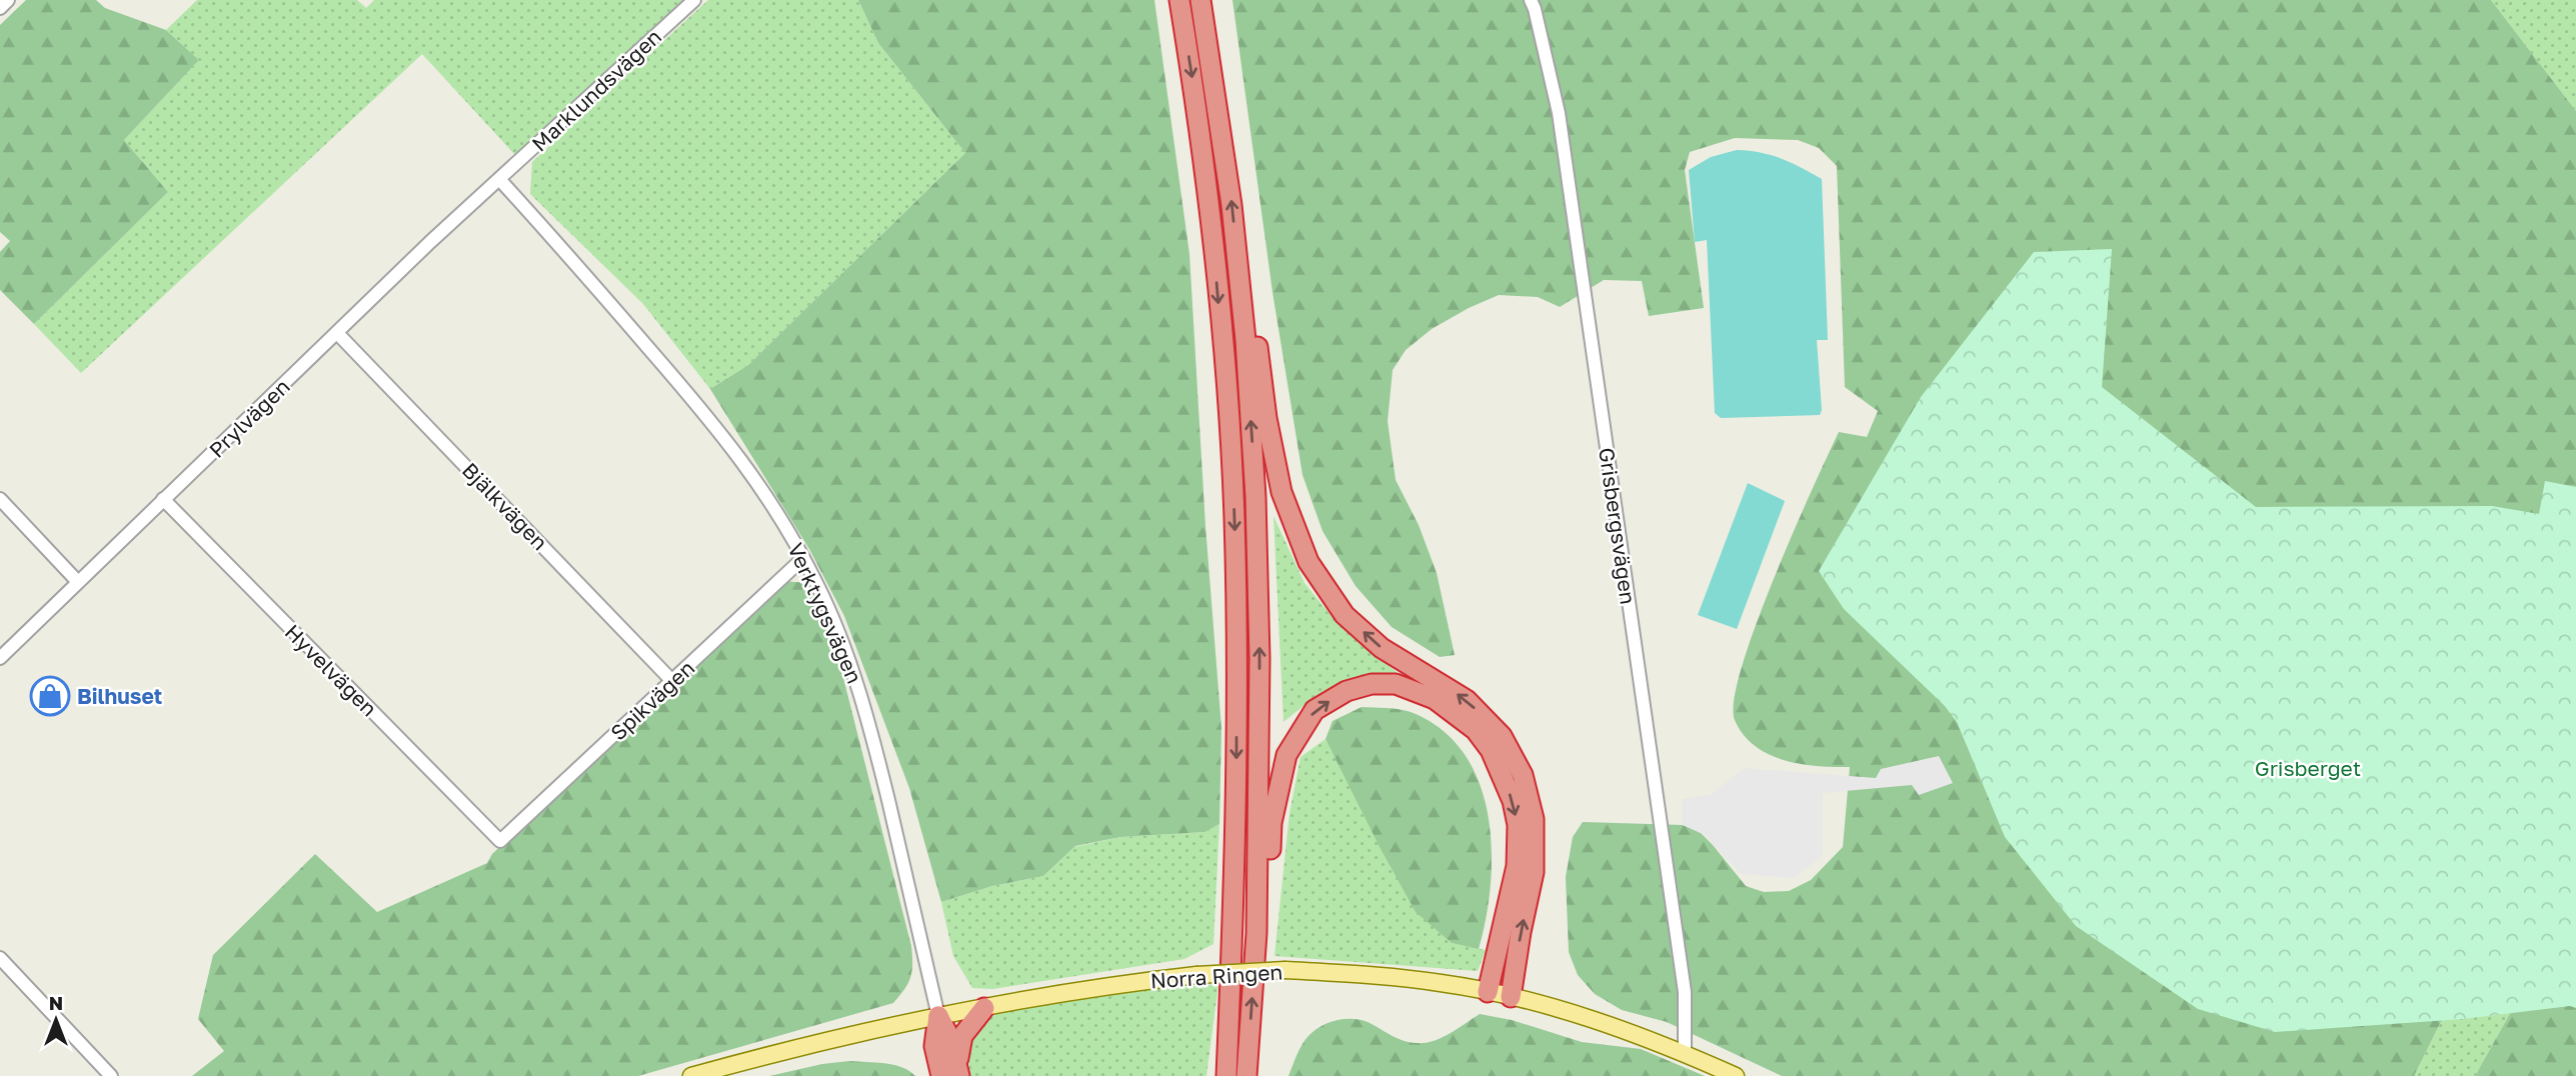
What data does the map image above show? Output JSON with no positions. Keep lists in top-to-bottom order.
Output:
{
  "streets": {
    "main road": ["Norra Ringen"],
    "street": [
      "Marklundsvägen",
      "Prylvägen",
      "Bjälkvägen",
      "Grisbergsvägen",
      "Verktygsvägen",
      "Hyvelvägen",
      "Spikvägen"
    ]
  },
  "crossings": [
    ["Marklundsvägen", "Prylvägen"],
    ["Marklundsvägen", "Verktygsvägen"],
    ["Prylvägen", "Bjälkvägen"],
    ["Prylvägen", "Verktygsvägen"],
    ["Prylvägen", "Hyvelvägen"],
    ["Bjälkvägen", "Spikvägen"],
    ["Grisbergsvägen", "Norra Ringen"],
    ["Verktygsvägen", "Spikvägen"],
    ["Verktygsvägen", "Norra Ringen"],
    ["Hyvelvägen", "Spikvägen"]
  ],
  "parks": ["Grisberget"],
  "places": {
    "shop": ["Bilhuset"]
  },
  "north": "top"
}
